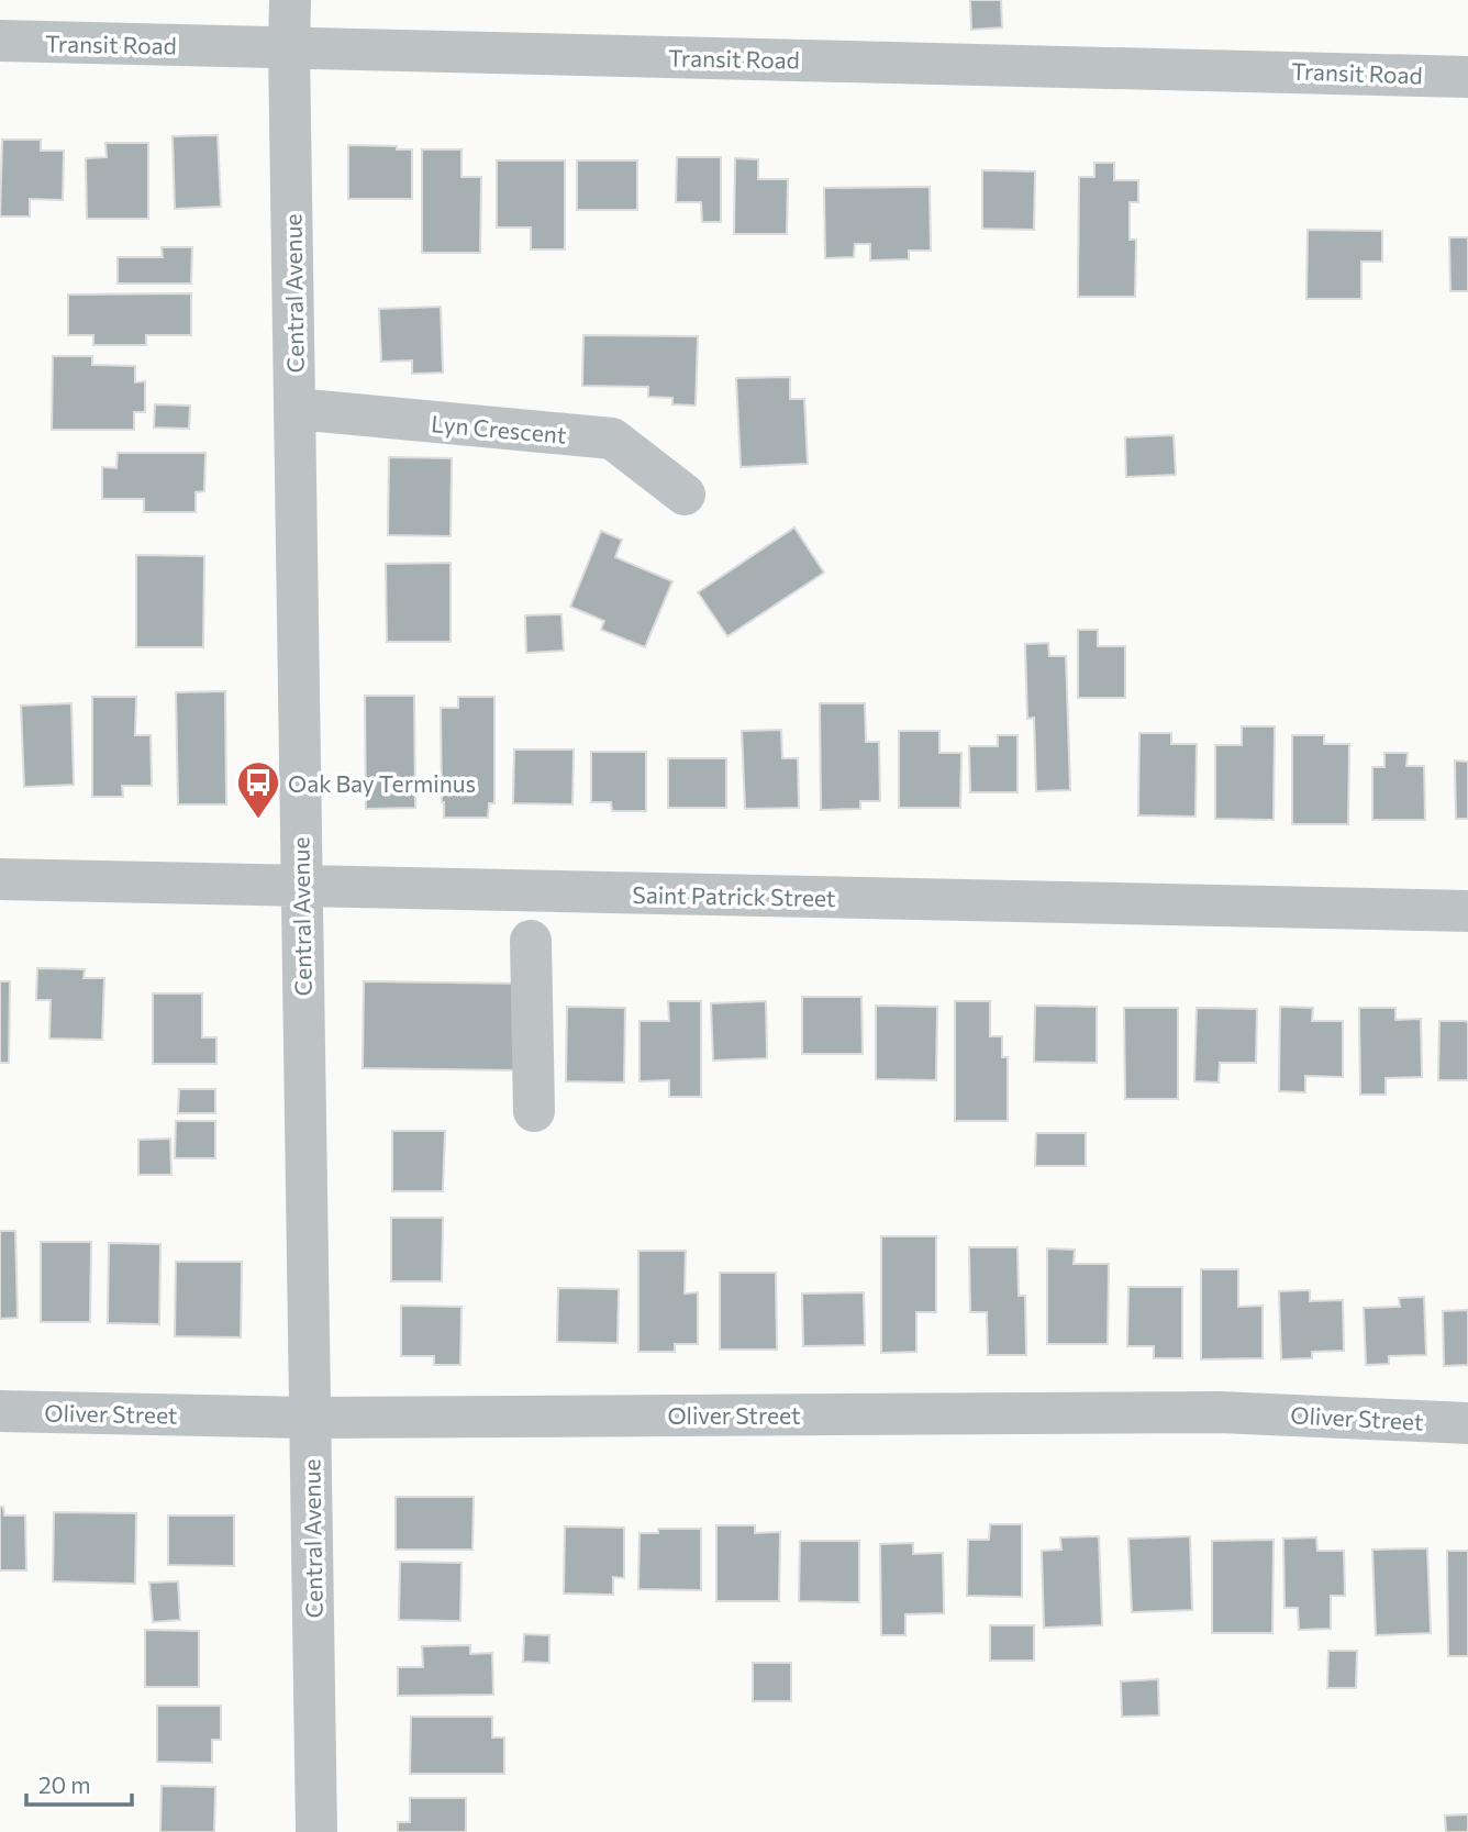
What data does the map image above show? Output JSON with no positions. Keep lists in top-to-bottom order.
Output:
{
  "streets": {
    "street": [
      "Transit Road",
      "Central Avenue",
      "Lyn Crescent",
      "Saint Patrick Street",
      "Oliver Street"
    ]
  },
  "crossings": [
    ["Transit Road", "Central Avenue"],
    ["Central Avenue", "Lyn Crescent"],
    ["Central Avenue", "Saint Patrick Street"],
    ["Central Avenue", "Oliver Street"]
  ],
  "places": {
    "bus stop": ["Oak Bay Terminus"]
  },
  "scale_bar": "20 m"
}
